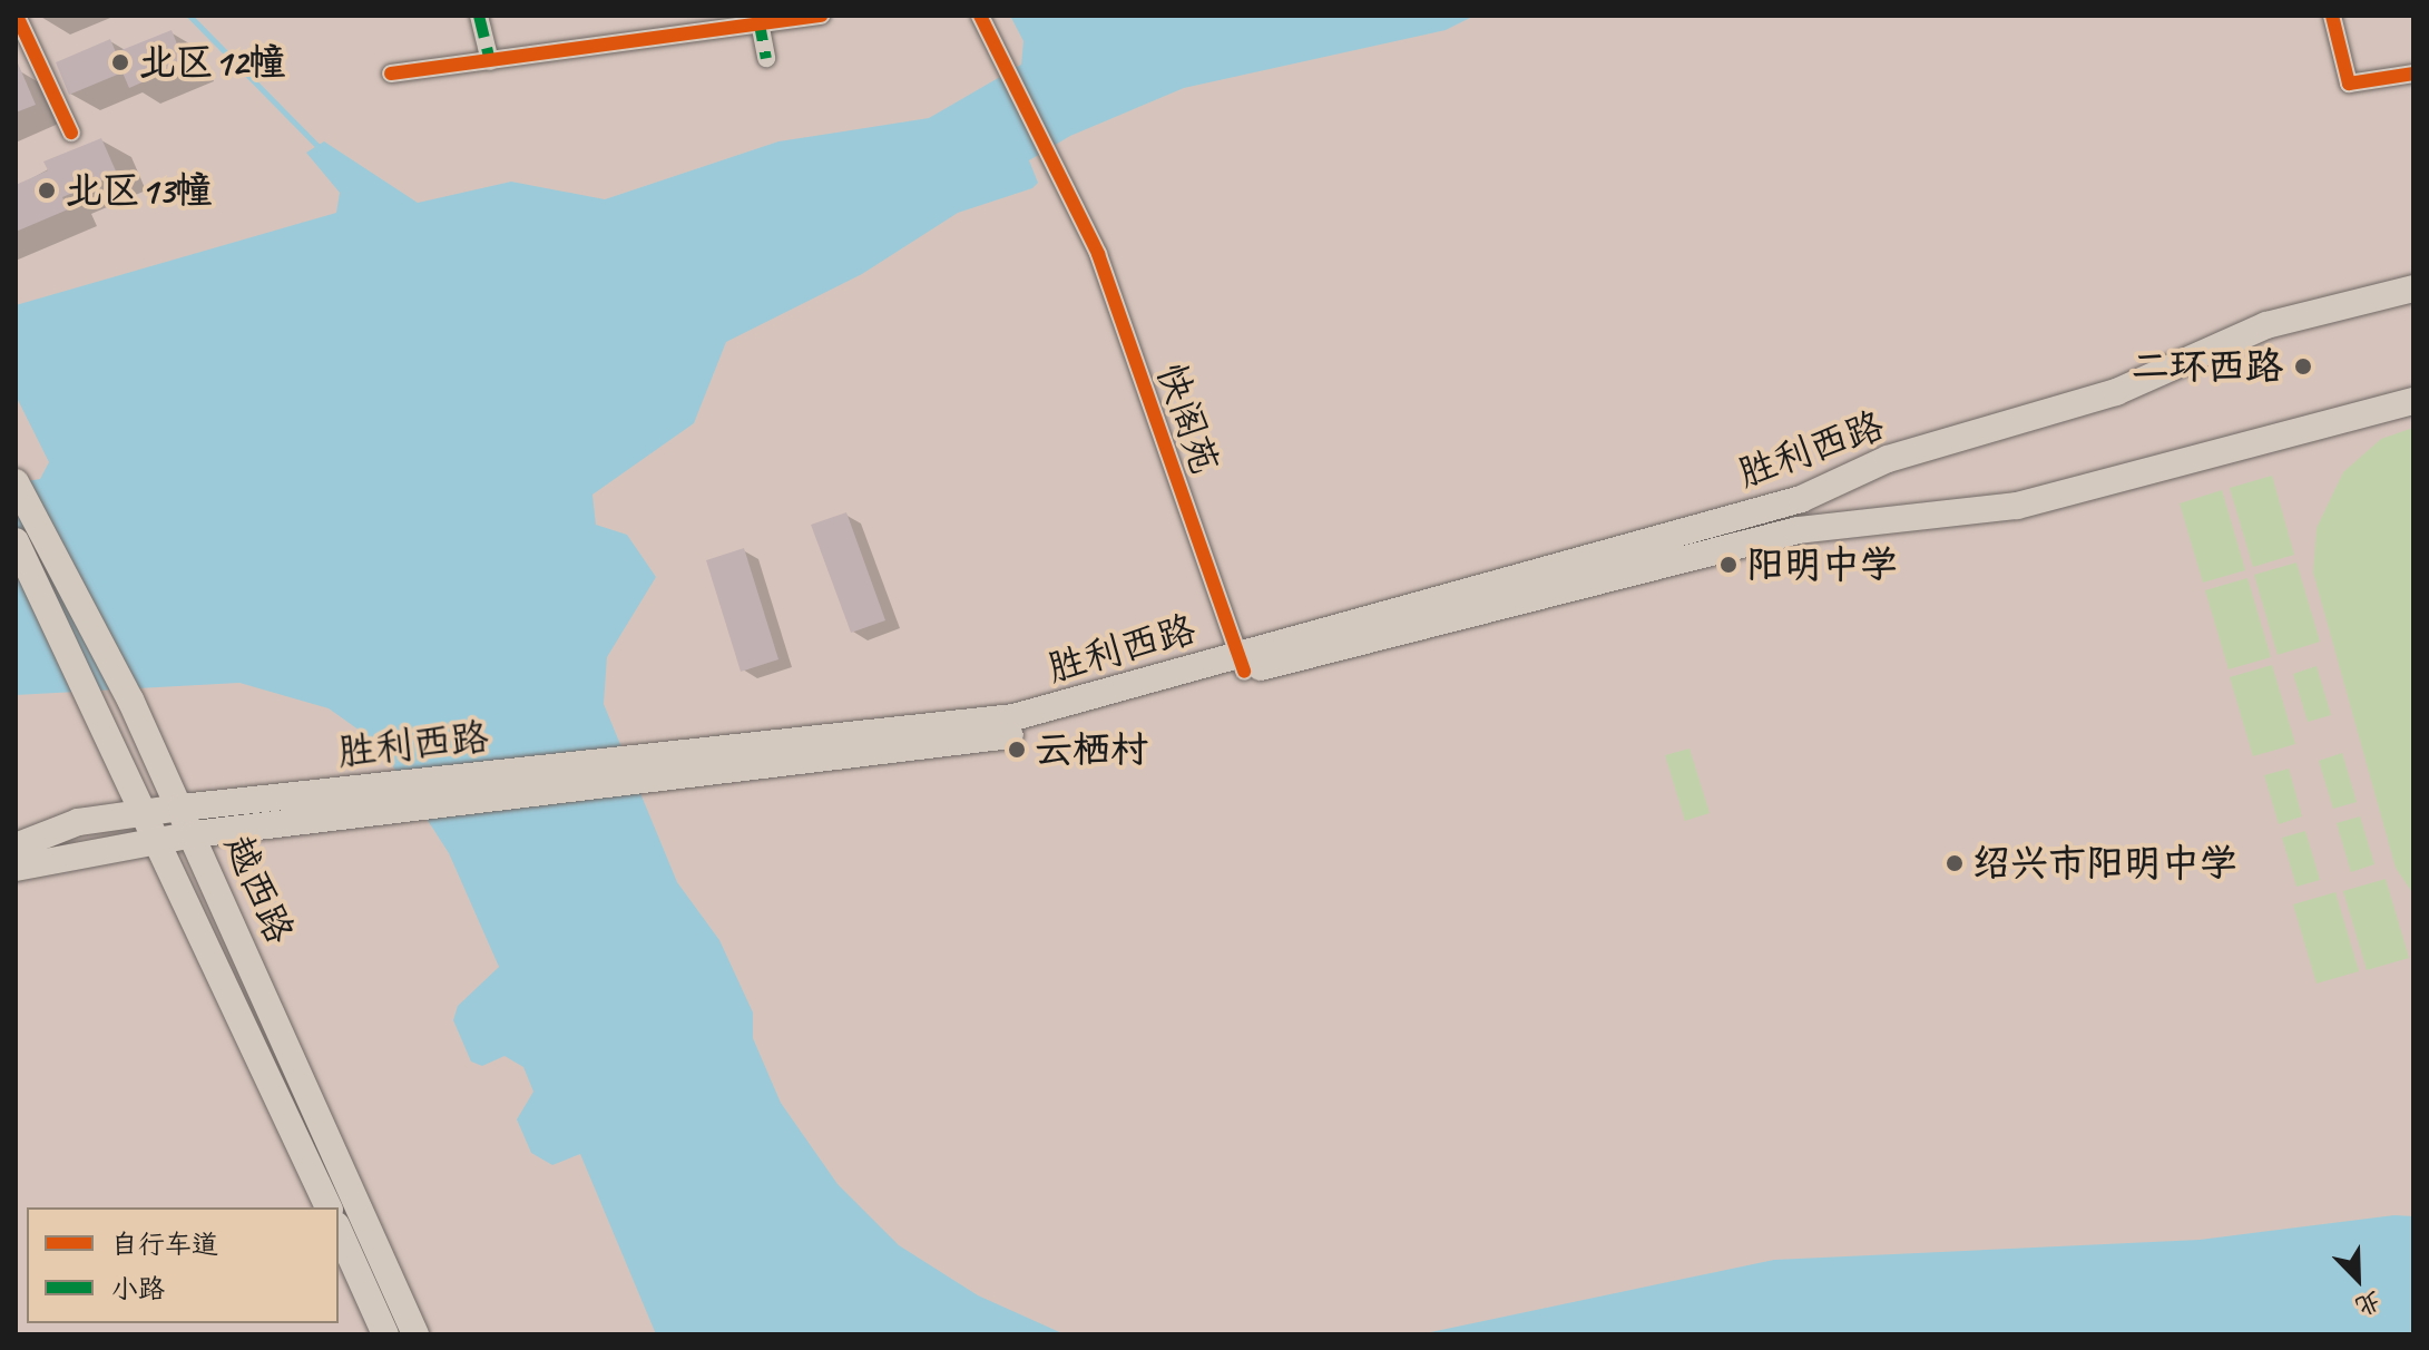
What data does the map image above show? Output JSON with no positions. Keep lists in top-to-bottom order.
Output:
{
  "streets": {
    "main road": ["胜利西路", "越西路"],
    "street": ["快阁苑"]
  },
  "crossings": [
    ["快阁苑", "胜利西路"],
    ["胜利西路", "越西路"]
  ],
  "places": [
    "北区12幢",
    "北区13幢",
    "二环西路",
    "阳明中学",
    "云栖村",
    "绍兴市阳明中学"
  ],
  "legend": ["自行车道", "小路"],
  "north": "bottom right"
}
